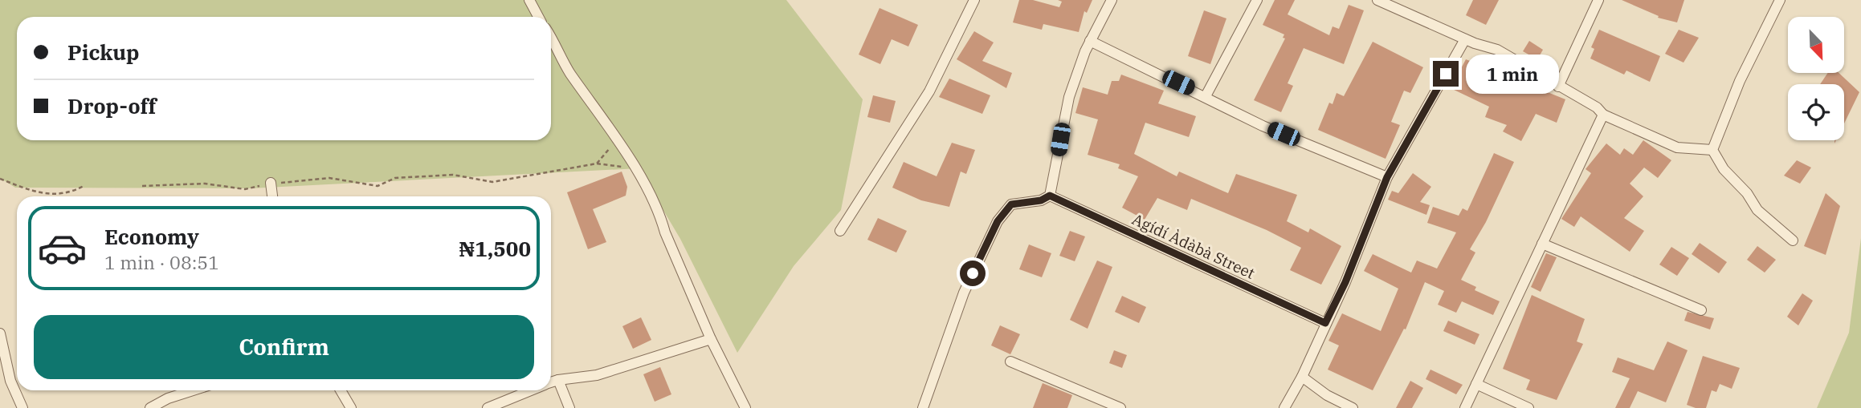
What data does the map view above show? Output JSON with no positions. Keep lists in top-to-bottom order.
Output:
{
  "streets": {
    "street": ["Agídí Àdàbà Street"]
  },
  "north": "bottom right",
  "page": {
    "banner": ["Pickup", "Drop-off"],
    "bubble": "1 min",
    "list": [
      {
        "name": "Economy",
        "note": "1 min · 08:51",
        "value": "₦1,500"
      }
    ],
    "buttons": "Confirm"
  }
}
